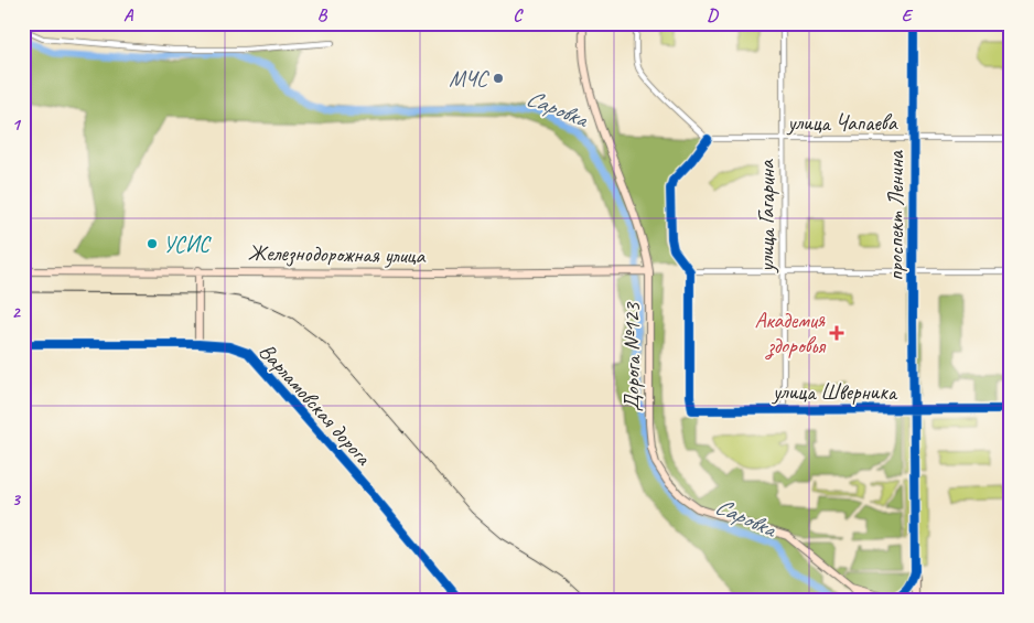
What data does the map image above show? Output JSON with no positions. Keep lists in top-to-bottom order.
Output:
{
  "streets": {
    "street": [
      "улица Чапаева",
      "улица Гагарина",
      "проспект Ленина",
      "Железнодорожная улица",
      "Дорога №123",
      "улица Шверника",
      "Варламовская дорога"
    ]
  },
  "crossings": [
    ["улица Чапаева", "улица Гагарина"],
    ["улица Чапаева", "проспект Ленина"],
    ["улица Гагарина", "улица Шверника"],
    ["проспект Ленина", "улица Шверника"],
    ["Железнодорожная улица", "Дорога №123"]
  ],
  "water": ["Саровка"],
  "places": {
    "other": ["МЧС", "УСИС"],
    "health": ["Академия здоровья"]
  },
  "grid": {
    "columns": [
      "A",
      "B",
      "C",
      "D",
      "E"
    ],
    "rows": ["1", "2", "3"]
  }
}
